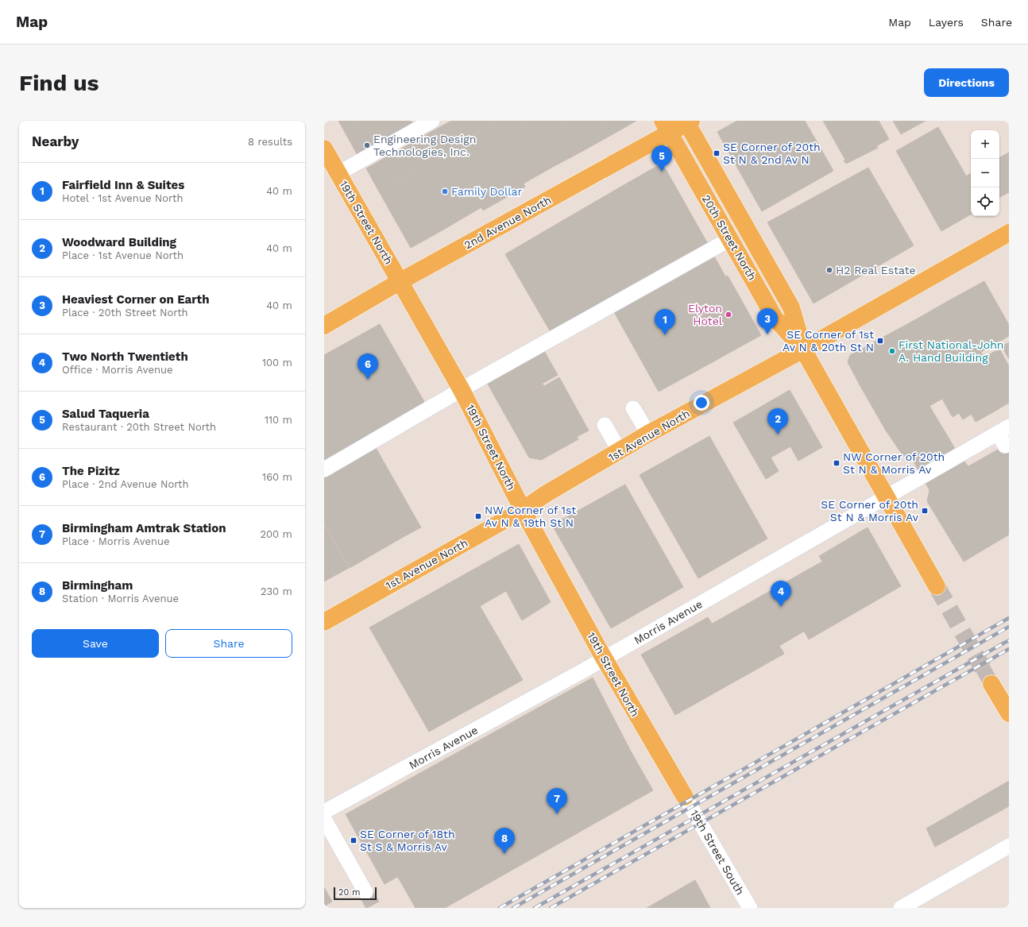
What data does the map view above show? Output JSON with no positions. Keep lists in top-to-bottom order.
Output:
{
  "streets": {
    "main road": [
      "19th Street North",
      "2nd Avenue North",
      "20th Street North",
      "1st Avenue North"
    ],
    "street": ["Morris Avenue", "19th Street South"]
  },
  "crossings": [
    ["19th Street North", "2nd Avenue North"],
    ["19th Street North", "1st Avenue North"],
    ["19th Street North", "Morris Avenue"],
    ["19th Street North", "19th Street South"],
    ["2nd Avenue North", "20th Street North"],
    ["20th Street North", "1st Avenue North"],
    ["20th Street North", "Morris Avenue"]
  ],
  "places": {
    "other": [
      "Engineering Design Technologies, Inc.",
      "Family Dollar",
      "H2 Real Estate",
      "Elyton Hotel",
      "First National-John A. Hand Building"
    ],
    "transit": [
      "SE Corner of 20th St N & 2nd Av N",
      "SE Corner of 1st Av N & 20th St N",
      "NW Corner of 20th St N & Morris Av",
      "SE Corner of 20th St N & Morris Av",
      "NW Corner of 1st Av N & 19th St N",
      "SE Corner of 18th St S & Morris Av"
    ]
  },
  "scale_bar": "20 m",
  "page": {
    "header": "Map",
    "nav": ["Map", "Layers", "Share"],
    "buttons": [
      "Directions",
      ["Save", "Share"]
    ],
    "title": "Find us",
    "heading": ["Nearby", "8 results"],
    "map_buttons": ["+", "−"],
    "pins": [
      "5",
      "3",
      "1",
      "6",
      "2",
      "4",
      "7",
      "8"
    ],
    "list": [
      {
        "mark": "1",
        "name": "Fairfield Inn & Suites",
        "note": "Hotel · 1st Avenue North",
        "value": "40 m"
      },
      {
        "mark": "2",
        "name": "Woodward Building",
        "note": "Place · 1st Avenue North",
        "value": "40 m"
      },
      {
        "mark": "3",
        "name": "Heaviest Corner on Earth",
        "note": "Place · 20th Street North",
        "value": "40 m"
      },
      {
        "mark": "4",
        "name": "Two North Twentieth",
        "note": "Office · Morris Avenue",
        "value": "100 m"
      },
      {
        "mark": "5",
        "name": "Salud Taqueria",
        "note": "Restaurant · 20th Street North",
        "value": "110 m"
      },
      {
        "mark": "6",
        "name": "The Pizitz",
        "note": "Place · 2nd Avenue North",
        "value": "160 m"
      },
      {
        "mark": "7",
        "name": "Birmingham Amtrak Station",
        "note": "Place · Morris Avenue",
        "value": "200 m"
      },
      {
        "mark": "8",
        "name": "Birmingham",
        "note": "Station · Morris Avenue",
        "value": "230 m"
      }
    ],
    "scale": "20 m"
  }
}
